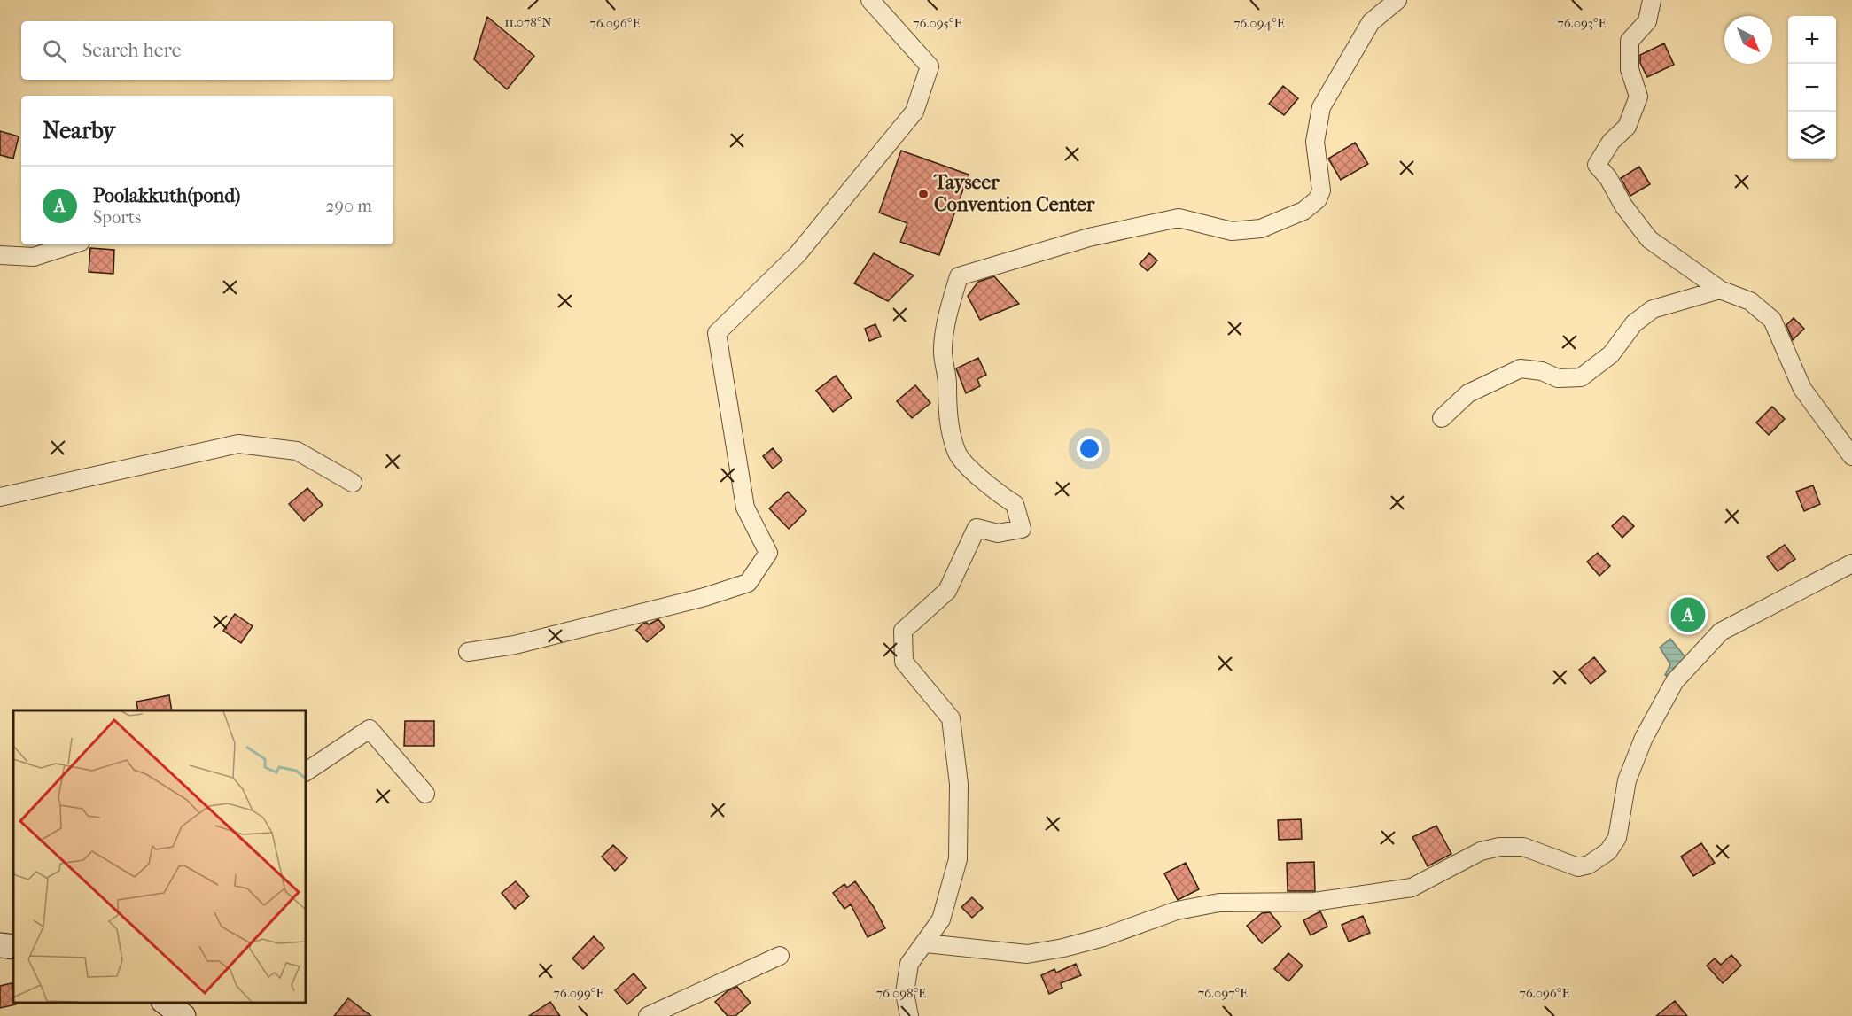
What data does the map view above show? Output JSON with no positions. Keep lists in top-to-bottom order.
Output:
{
  "places": ["Tayseer Convention Center"],
  "north": "bottom right",
  "page": {
    "map_buttons": ["+", "−"],
    "search": "Search here",
    "heading": "Nearby",
    "list": [
      {
        "mark": "A",
        "name": "Poolakkuth(pond)",
        "note": "Sports",
        "value": "290 m"
      }
    ],
    "pins": "A"
  },
  "coordinates": [
    "11.078°N",
    "76.096°E",
    "76.095°E",
    "76.094°E",
    "76.093°E",
    "76.099°E",
    "76.098°E",
    "76.097°E"
  ]
}
